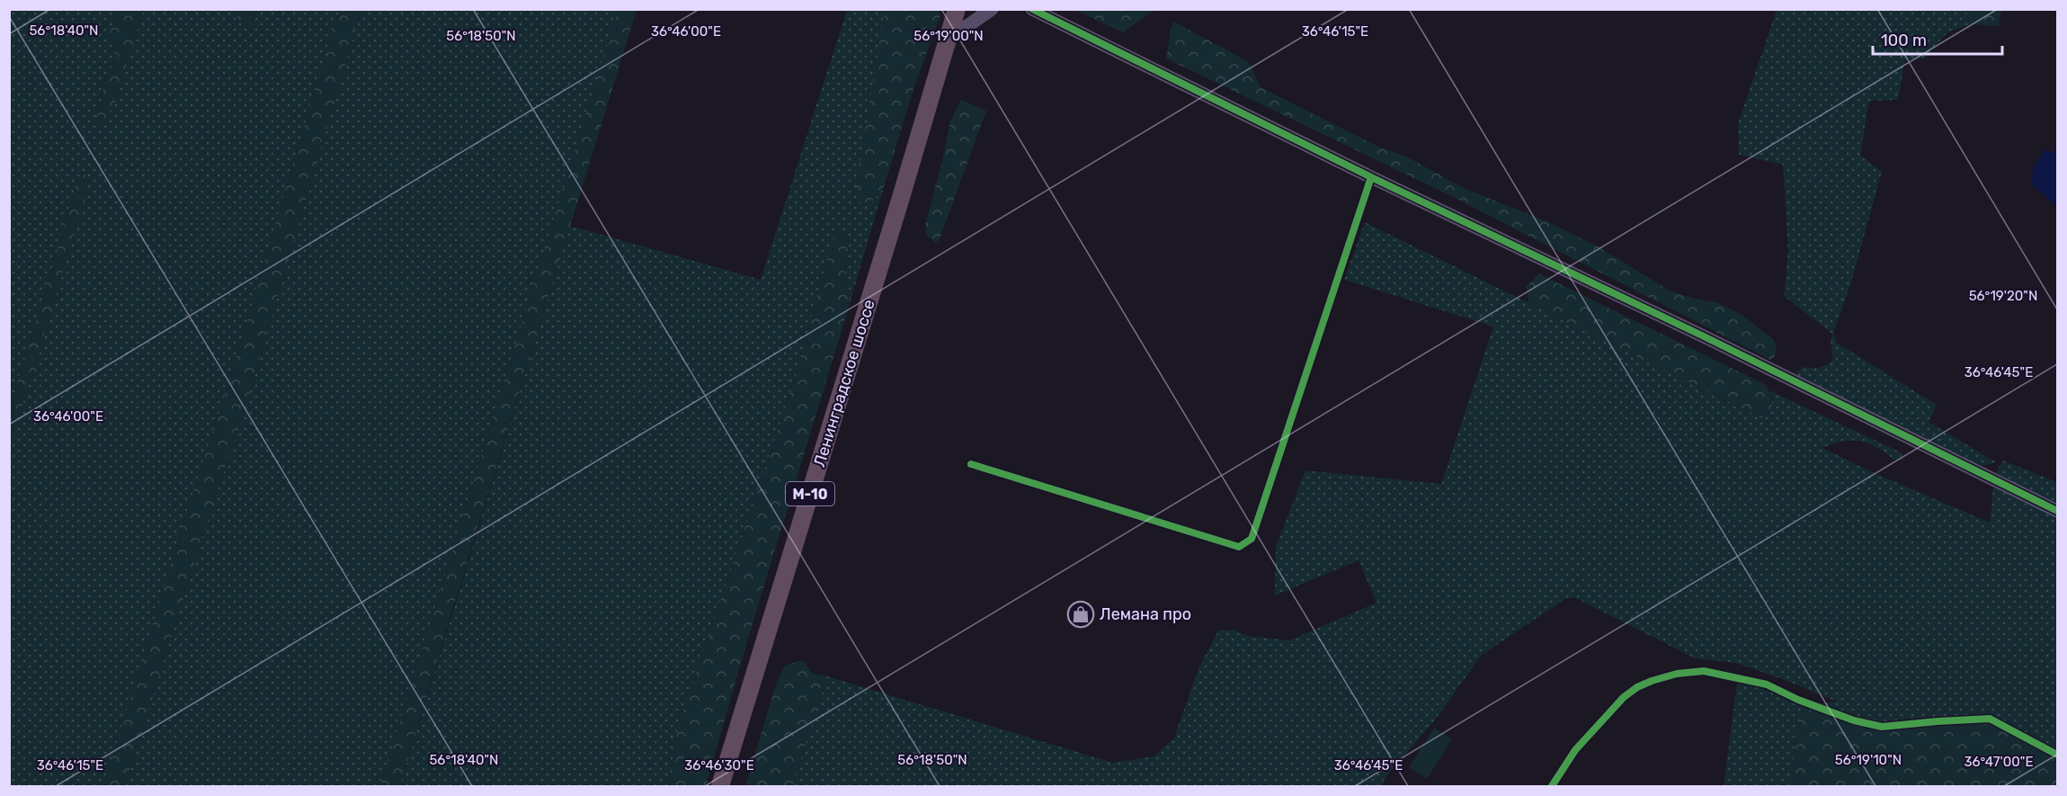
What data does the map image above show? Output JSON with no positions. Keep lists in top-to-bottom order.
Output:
{
  "streets": {
    "highway": ["Ленинградское шоссе", "М-10"]
  },
  "places": {
    "shop": ["Лемана про"]
  },
  "scale_bar": "100 m",
  "coordinates": [
    "56°18'40\"N",
    "36°46'00\"E",
    "36°46'15\"E",
    "56°18'50\"N",
    "56°19'00\"N",
    "56°19'20\"N",
    "36°46'45\"E",
    "56°19'10\"N",
    "36°47'00\"E",
    "36°46'30\"E"
  ]
}
